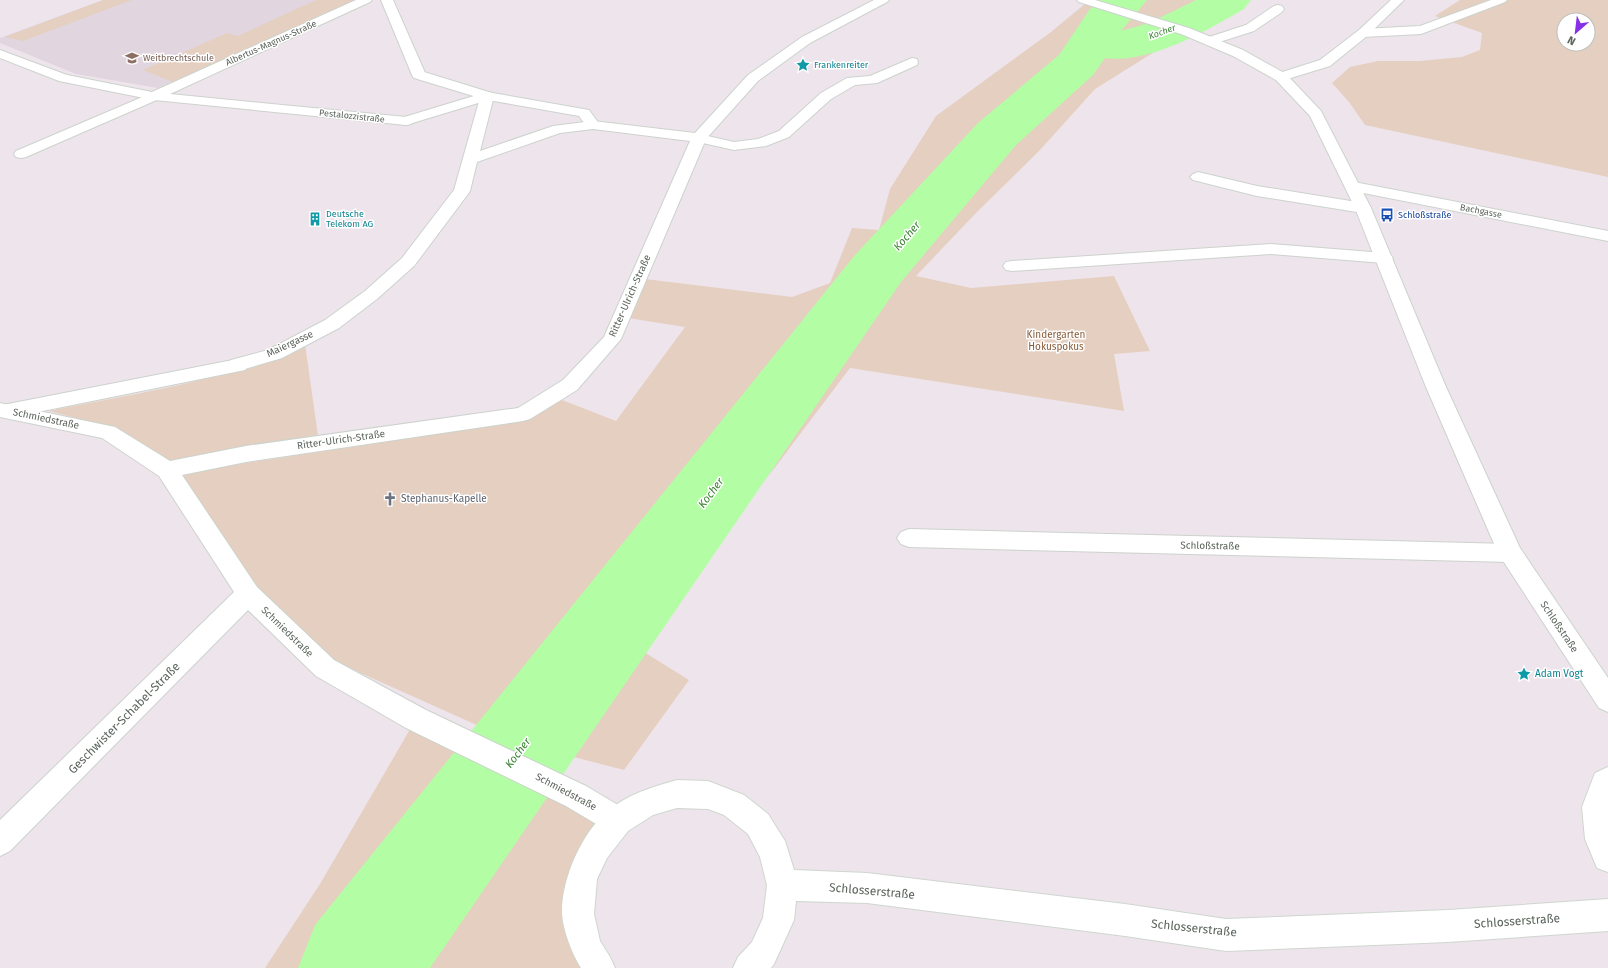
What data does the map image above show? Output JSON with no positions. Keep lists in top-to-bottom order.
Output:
{
  "streets": {
    "street": [
      "Albertus-Magnus-Straße",
      "Pestalozzistraße",
      "Bachgasse",
      "Ritter-Ulrich-Straße",
      "Maiergasse",
      "Schmiedstraße",
      "Schloßstraße",
      "Geschwister-Schabel-Straße",
      "Schlosserstraße"
    ]
  },
  "crossings": [
    ["Albertus-Magnus-Straße", "Pestalozzistraße"],
    ["Pestalozzistraße", "Maiergasse"],
    ["Bachgasse", "Schloßstraße"],
    ["Ritter-Ulrich-Straße", "Schmiedstraße"],
    ["Maiergasse", "Schmiedstraße"],
    ["Schmiedstraße", "Geschwister-Schabel-Straße"]
  ],
  "water": ["Kocher"],
  "parks": ["Kindergarten Hokuspokus"],
  "places": {
    "school or university": ["Weitbrechtschule"],
    "place": ["Frankenreiter", "Adam Vogt"],
    "bus stop": ["Schloßstraße"],
    "building": ["Deutsche Telekom AG"],
    "church": ["Stephanus-Kapelle"]
  },
  "north": "bottom left"
}
